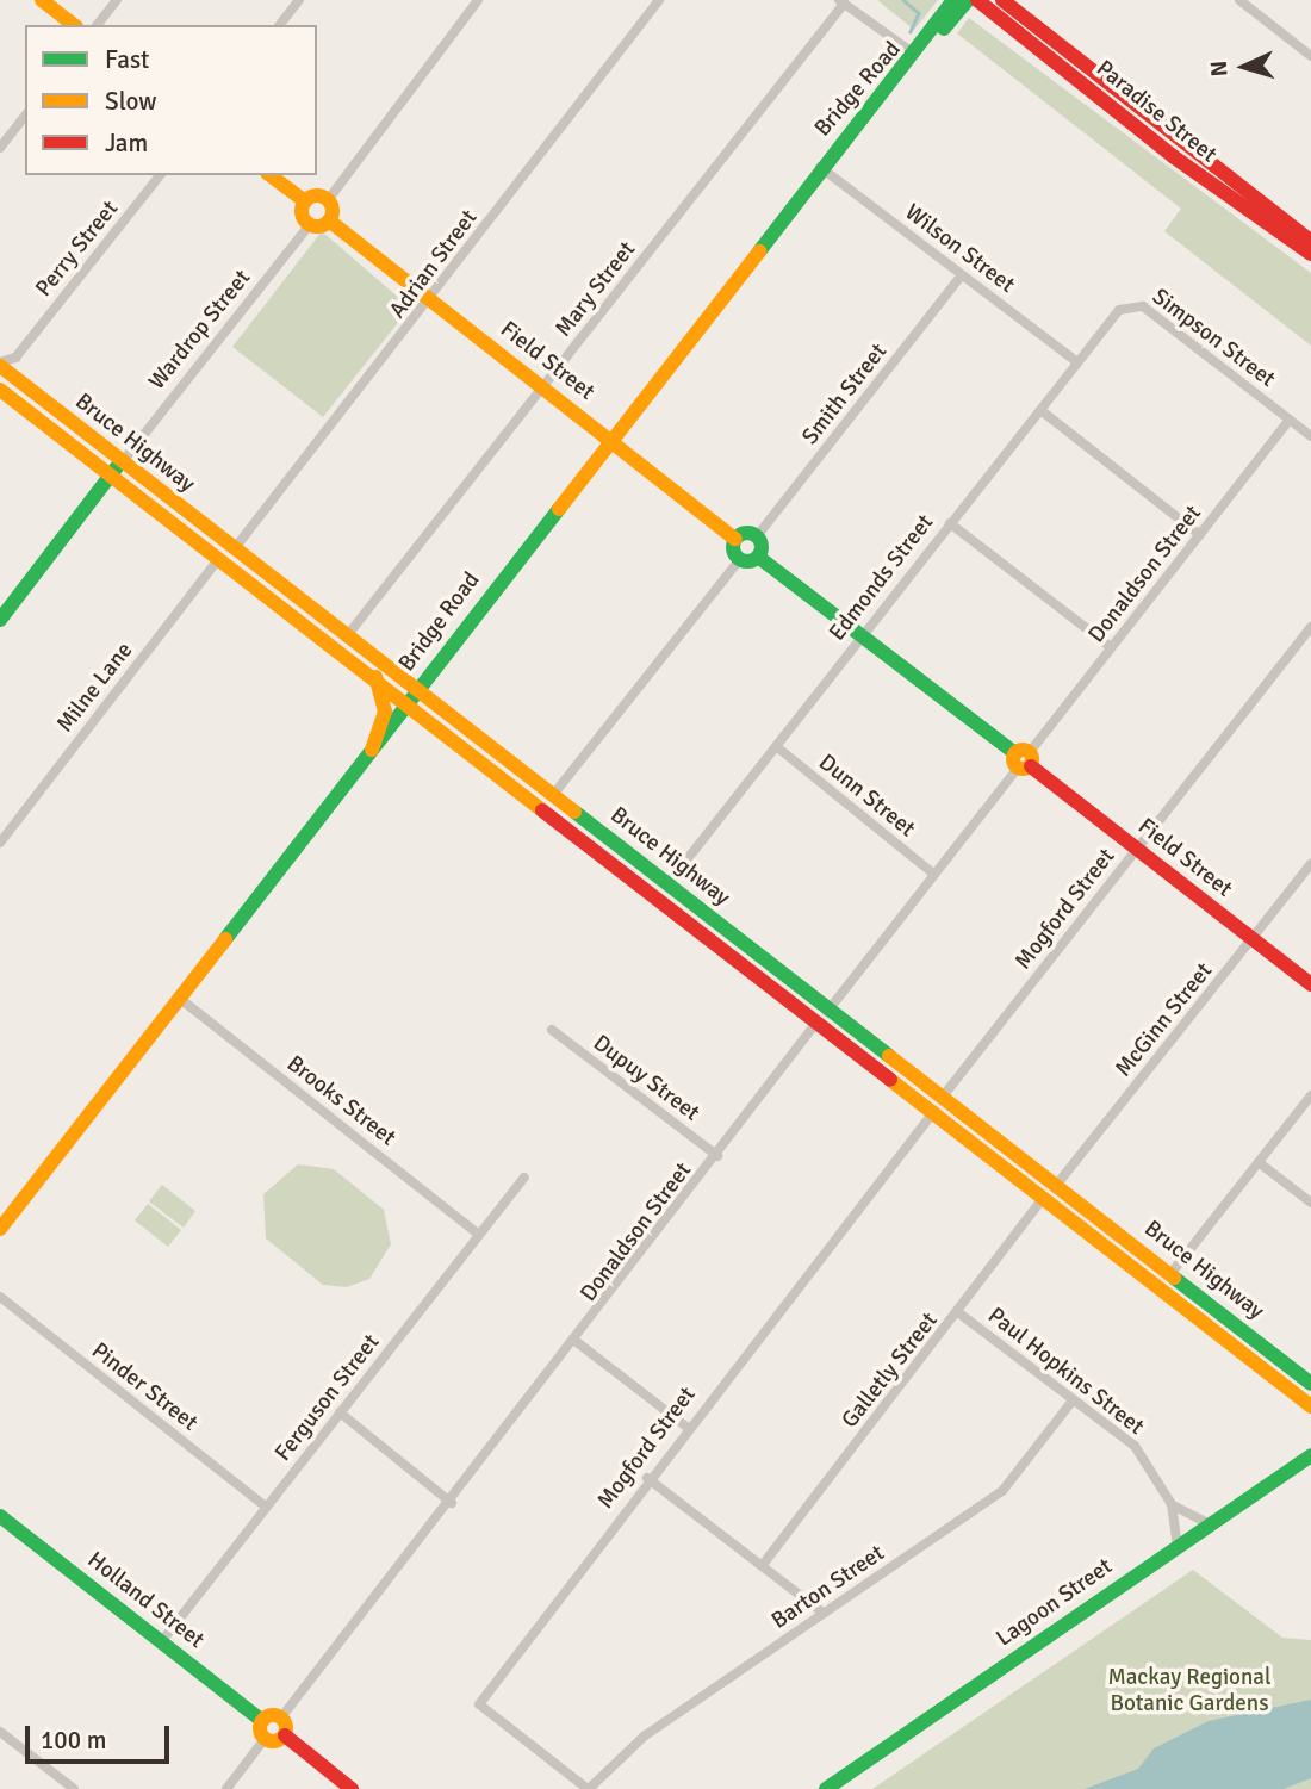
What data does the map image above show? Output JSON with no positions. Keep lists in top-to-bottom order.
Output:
{
  "streets": {
    "main road": [
      "Bridge Road",
      "Paradise Street",
      "Field Street",
      "Bruce Highway",
      "Holland Street",
      "Lagoon Street"
    ],
    "street": [
      "Perry Street",
      "Wilson Street",
      "Adrian Street",
      "Mary Street",
      "Wardrop Street",
      "Simpson Street",
      "Smith Street",
      "Donaldson Street",
      "Edmonds Street",
      "Milne Lane",
      "Dunn Street",
      "Mogford Street",
      "McGinn Street",
      "Dupuy Street",
      "Brooks Street",
      "Galletly Street",
      "Paul Hopkins Street",
      "Pinder Street",
      "Ferguson Street",
      "Barton Street"
    ]
  },
  "crossings": [
    ["Bridge Road", "Wilson Street"],
    ["Bridge Road", "Field Street"],
    ["Bridge Road", "Bruce Highway"],
    ["Bridge Road", "Brooks Street"],
    ["Perry Street", "Bruce Highway"],
    ["Wilson Street", "Smith Street"],
    ["Wilson Street", "Edmonds Street"],
    ["Adrian Street", "Field Street"],
    ["Adrian Street", "Bruce Highway"],
    ["Mary Street", "Field Street"],
    ["Mary Street", "Bruce Highway"],
    ["Wardrop Street", "Bruce Highway"],
    ["Simpson Street", "Donaldson Street"],
    ["Simpson Street", "Edmonds Street"],
    ["Field Street", "Donaldson Street"],
    ["Field Street", "Edmonds Street"],
    ["Field Street", "Mogford Street"],
    ["Field Street", "McGinn Street"],
    ["Bruce Highway", "Donaldson Street"],
    ["Bruce Highway", "Edmonds Street"],
    ["Bruce Highway", "Milne Lane"],
    ["Bruce Highway", "Mogford Street"],
    ["Bruce Highway", "McGinn Street"],
    ["Bruce Highway", "Galletly Street"],
    ["Donaldson Street", "Dunn Street"],
    ["Donaldson Street", "Dupuy Street"],
    ["Edmonds Street", "Dunn Street"],
    ["Mogford Street", "Barton Street"],
    ["McGinn Street", "Galletly Street"],
    ["Brooks Street", "Ferguson Street"],
    ["Galletly Street", "Paul Hopkins Street"],
    ["Paul Hopkins Street", "Barton Street"],
    ["Paul Hopkins Street", "Lagoon Street"],
    ["Pinder Street", "Ferguson Street"],
    ["Ferguson Street", "Holland Street"]
  ],
  "parks": ["Mackay Regional Botanic Gardens"],
  "legend": ["Fast", "Slow", "Jam"],
  "scale_bar": "100 m",
  "north": "left"
}
